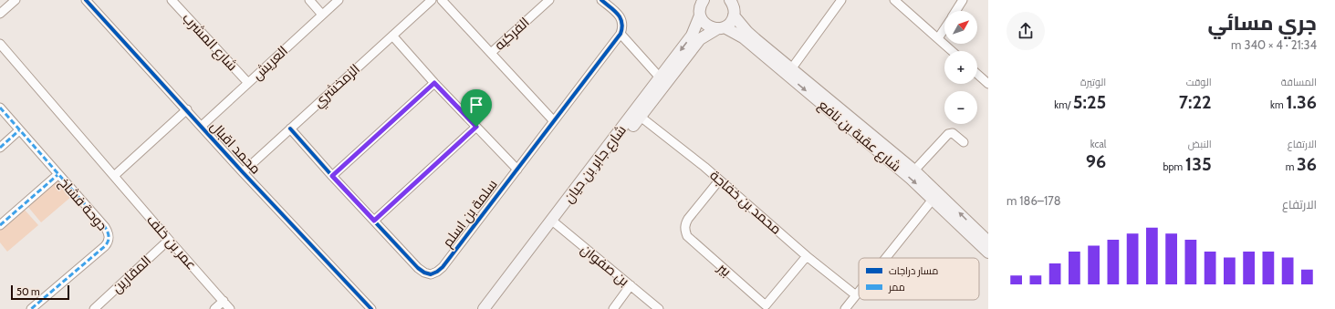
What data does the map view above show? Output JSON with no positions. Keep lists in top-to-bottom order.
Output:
{
  "streets": {
    "street": [
      "الفركيه",
      "شارع المشرب",
      "العريش",
      "الزمخشري",
      "شارع عقبة بن نافع",
      "محمد اقبال",
      "شارع جابر بن حيان",
      "محمد بن خفاجة",
      "دوحة فشاخ",
      "سلمة بن اسلم",
      "عمر بن خلف",
      "بن صفوان",
      "بير",
      "المقارين"
    ]
  },
  "crossings": [
    ["شارع المشرب", "العريش"],
    ["العريش", "محمد اقبال"],
    ["الزمخشري", "محمد اقبال"],
    ["الزمخشري", "سلمة بن اسلم"],
    ["شارع عقبة بن نافع", "شارع جابر بن حيان"],
    ["شارع جابر بن حيان", "محمد بن خفاجة"],
    ["شارع جابر بن حيان", "بن صفوان"],
    ["محمد بن خفاجة", "بير"],
    ["عمر بن خلف", "المقارين"]
  ],
  "legend": ["مسار دراجات", "ممر"],
  "scale_bar": "50 m",
  "north": "top right",
  "page": {
    "heading": ["جري مسائي", "21:34 · 4 × 340 m"],
    "map_buttons": ["+", "−"],
    "stats": [
      ["المسافة", "1.36 km"],
      ["الوقت", "7:22"],
      ["الوتيرة", "5:25 /km"],
      ["الارتفاع", "36 m"],
      ["النبض", "135 bpm"],
      ["kcal", "96"]
    ],
    "chart": ["الارتفاع", "178–186 m"],
    "scale": "50 m"
  }
}
